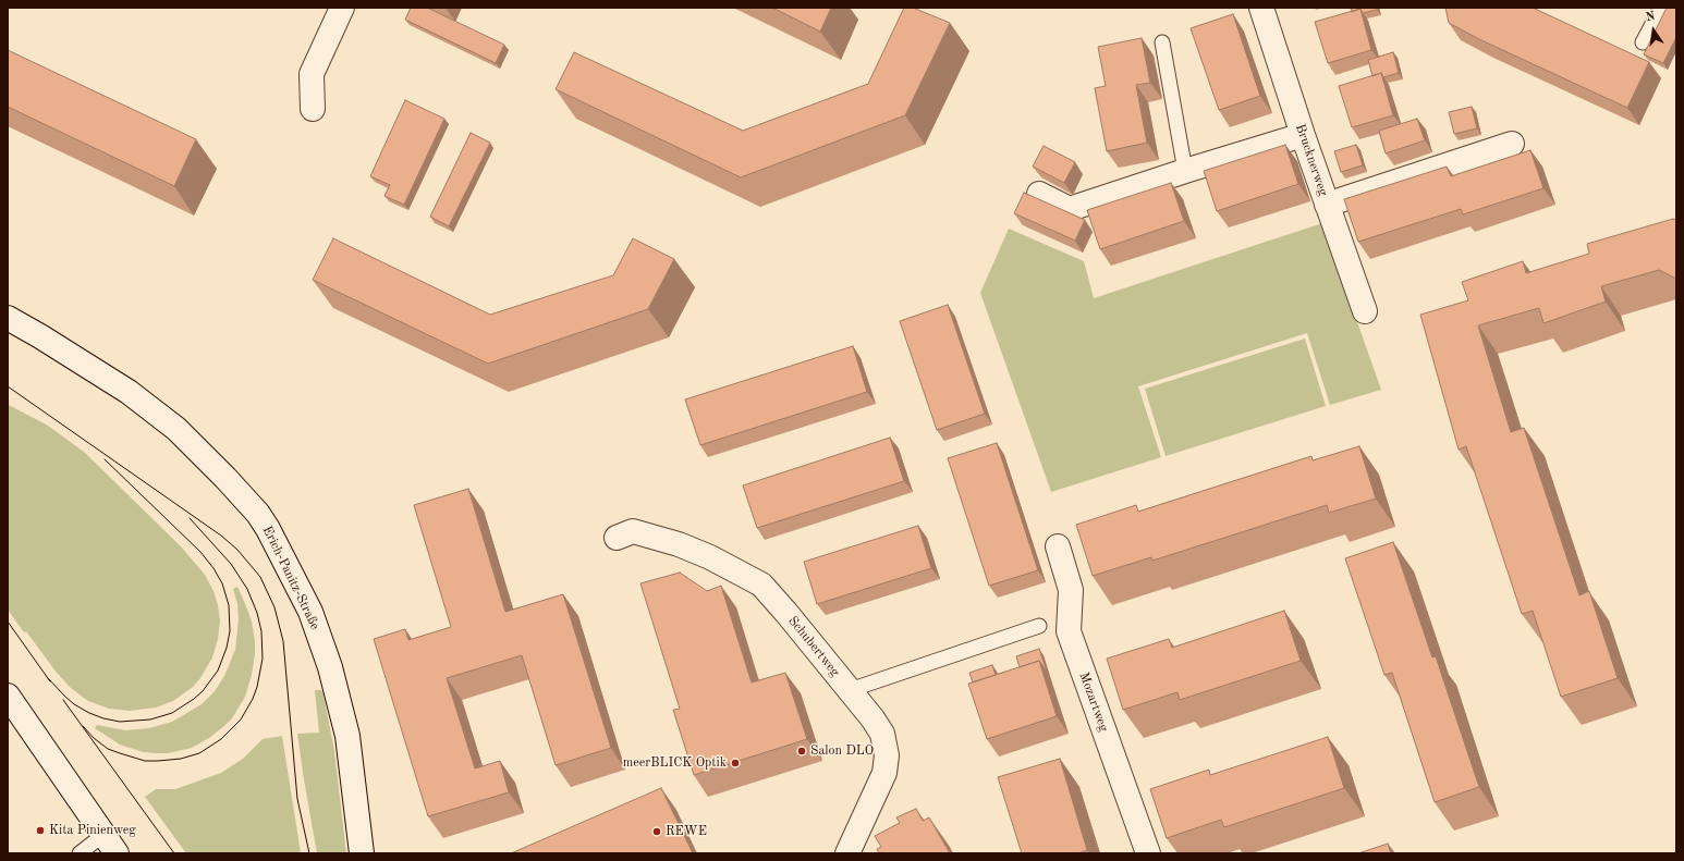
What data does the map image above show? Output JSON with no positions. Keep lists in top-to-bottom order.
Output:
{
  "streets": {
    "street": [
      "Brucknerweg",
      "Erich-Panitz-Straße",
      "Schubertweg",
      "Mozartweg"
    ]
  },
  "places": [
    "Salon DLO",
    "meerBLICK Optik",
    "Kita Pinienweg",
    "REWE"
  ],
  "north": "top"
}
